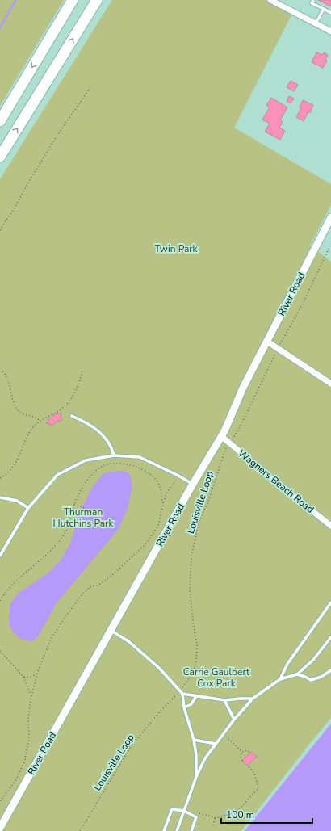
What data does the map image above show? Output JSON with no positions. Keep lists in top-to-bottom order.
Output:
{
  "streets": {
    "street": ["River Road", "Wagners Beach Road"],
    "path": ["Louisville Loop"]
  },
  "crossings": [
    ["River Road", "Wagners Beach Road"],
    ["Wagners Beach Road", "Louisville Loop"]
  ],
  "parks": ["Twin Park", "Thurman Hutchins Park", "Carrie Gaulbert Cox Park"],
  "scale_bar": "100 m"
}
